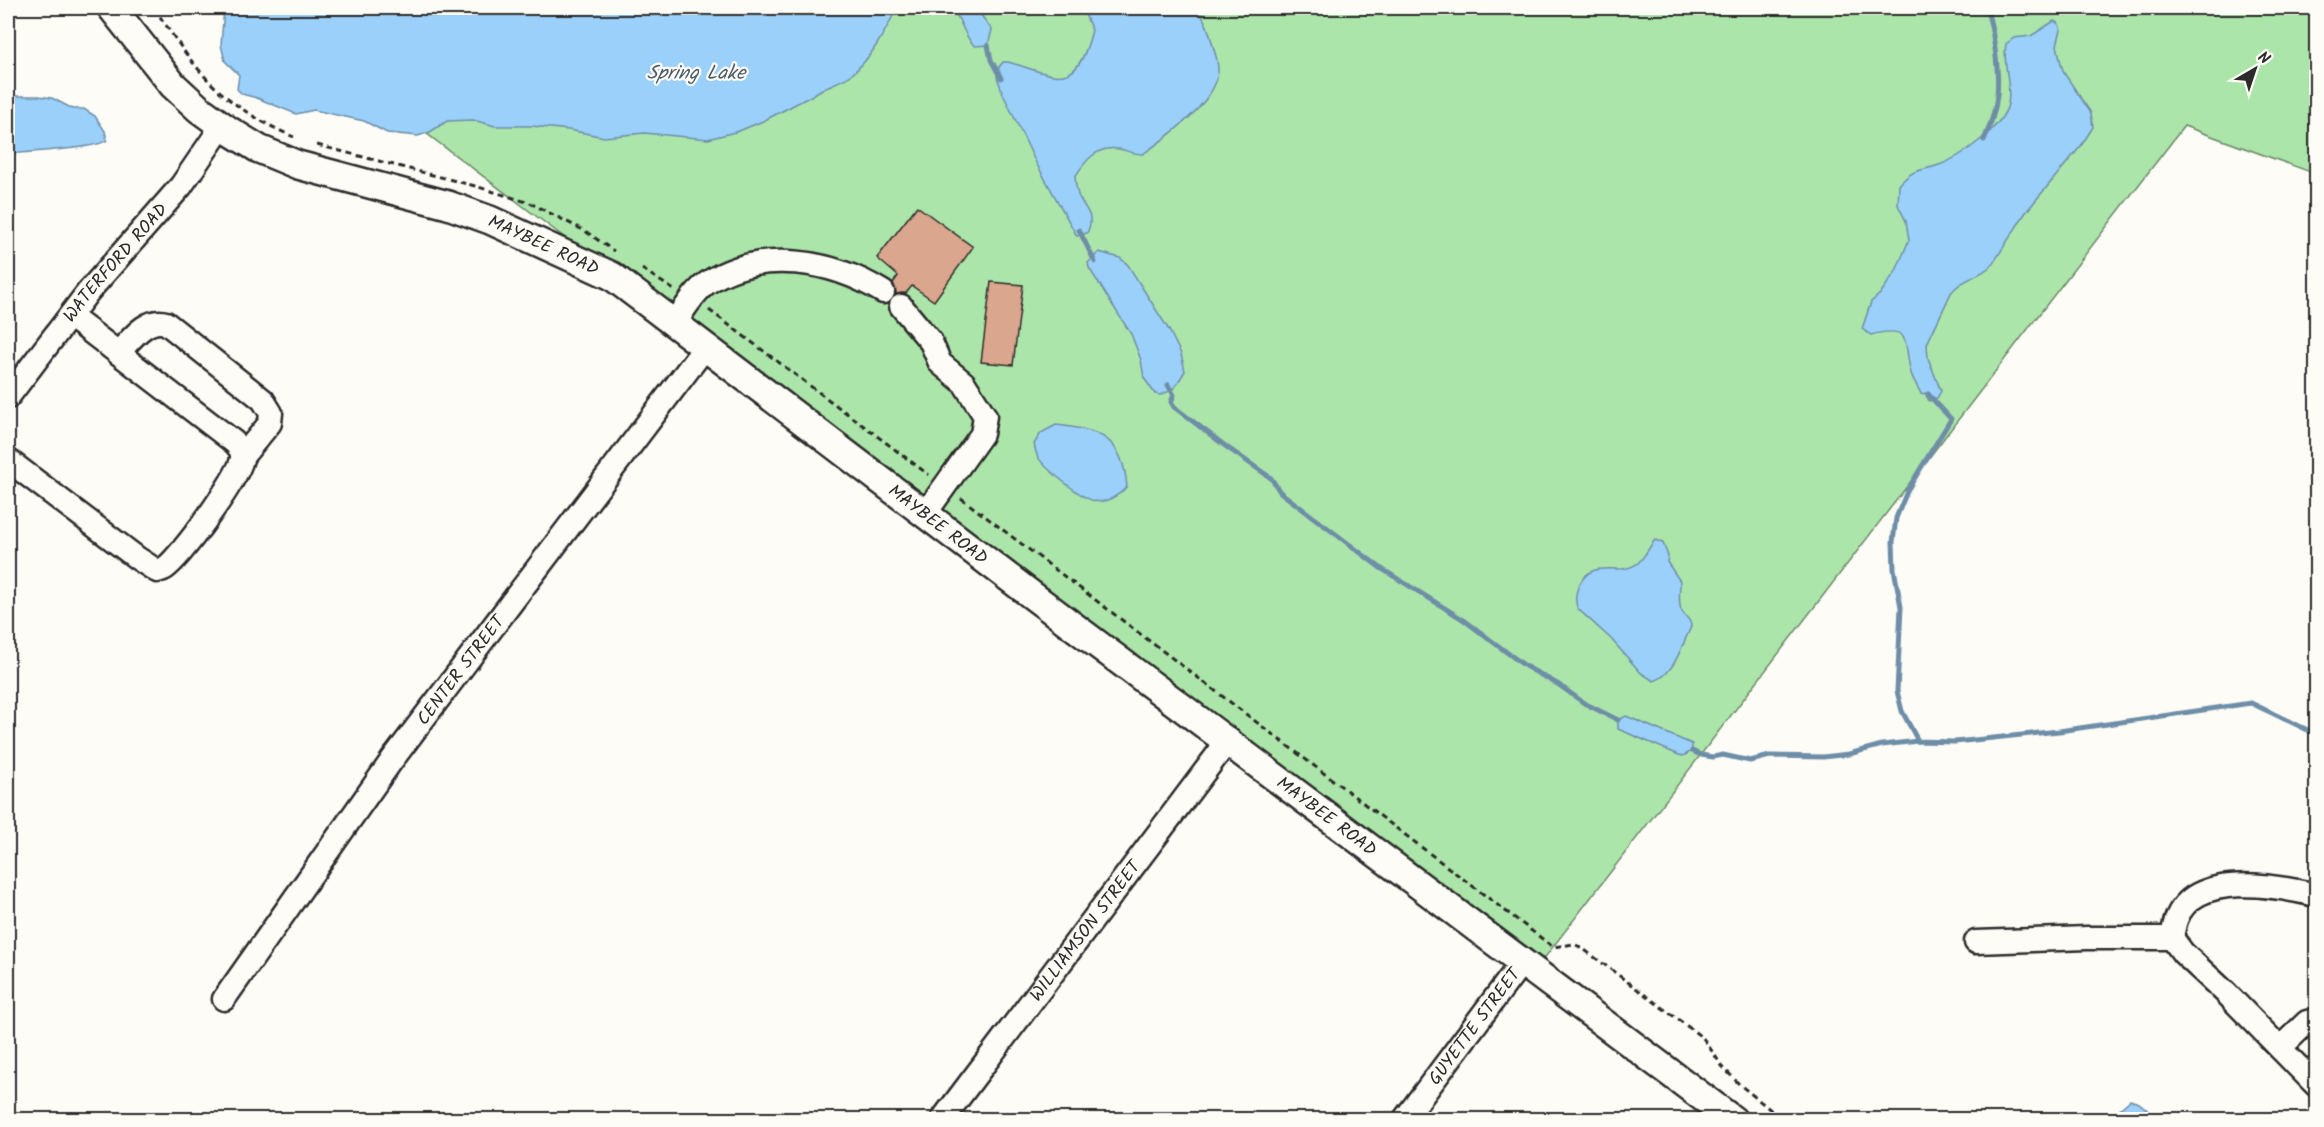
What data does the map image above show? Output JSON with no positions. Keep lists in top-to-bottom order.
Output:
{
  "streets": {
    "main road": ["MAYBEE ROAD"],
    "street": [
      "WATERFORD ROAD",
      "CENTER STREET",
      "WILLIAMSON STREET",
      "GUYETTE STREET"
    ]
  },
  "crossings": [
    ["MAYBEE ROAD", "WATERFORD ROAD"],
    ["MAYBEE ROAD", "CENTER STREET"],
    ["MAYBEE ROAD", "WILLIAMSON STREET"],
    ["MAYBEE ROAD", "GUYETTE STREET"]
  ],
  "water": ["Spring Lake"],
  "north": "top right"
}
